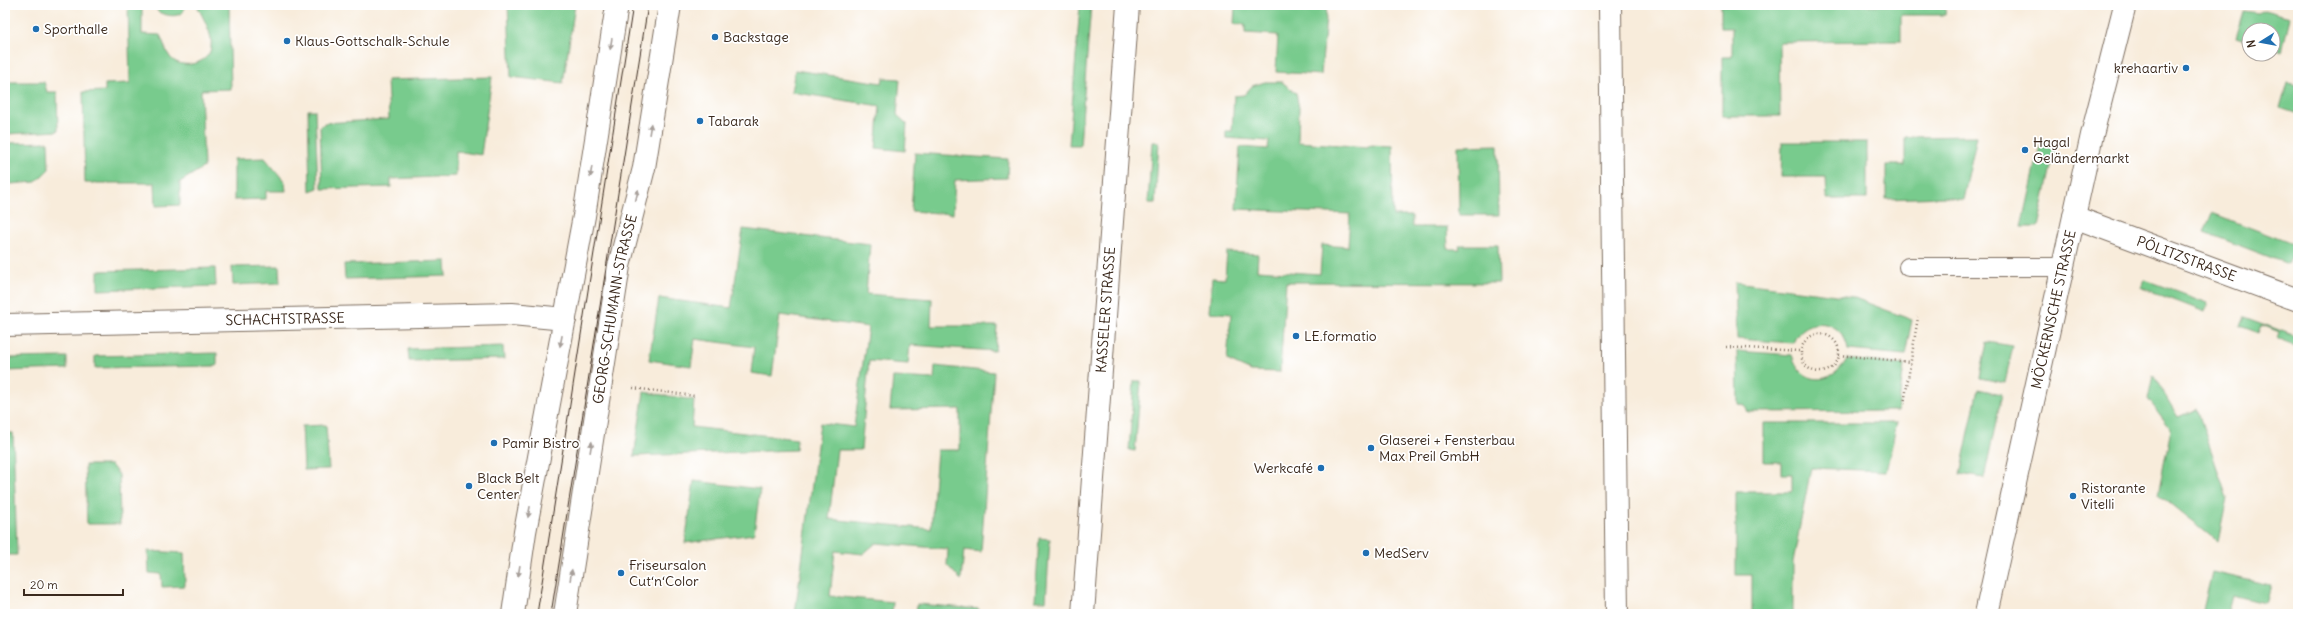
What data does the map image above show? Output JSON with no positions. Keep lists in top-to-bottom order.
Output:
{
  "streets": {
    "street": [
      "PÖLITZSTRASSE",
      "GEORG-SCHUMANN-STRASSE",
      "KASSELER STRASSE",
      "MÖCKERNSCHE STRASSE",
      "SCHACHTSTRASSE"
    ]
  },
  "crossings": [
    ["PÖLITZSTRASSE", "MÖCKERNSCHE STRASSE"]
  ],
  "places": [
    "Sporthalle",
    "Backstage",
    "Klaus-Gottschalk-Schule",
    "krehaartiv",
    "Tabarak",
    "Hagal Geländermarkt",
    "LE.formatio",
    "Pamir Bistro",
    "Glaserei + Fensterbau Max Preil GmbH",
    "Werkcafé",
    "Black Belt Center",
    "Ristorante Vitelli",
    "MedServ",
    "Friseursalon Cut‘n‘Color"
  ],
  "scale_bar": "20 m",
  "north": "left"
}
